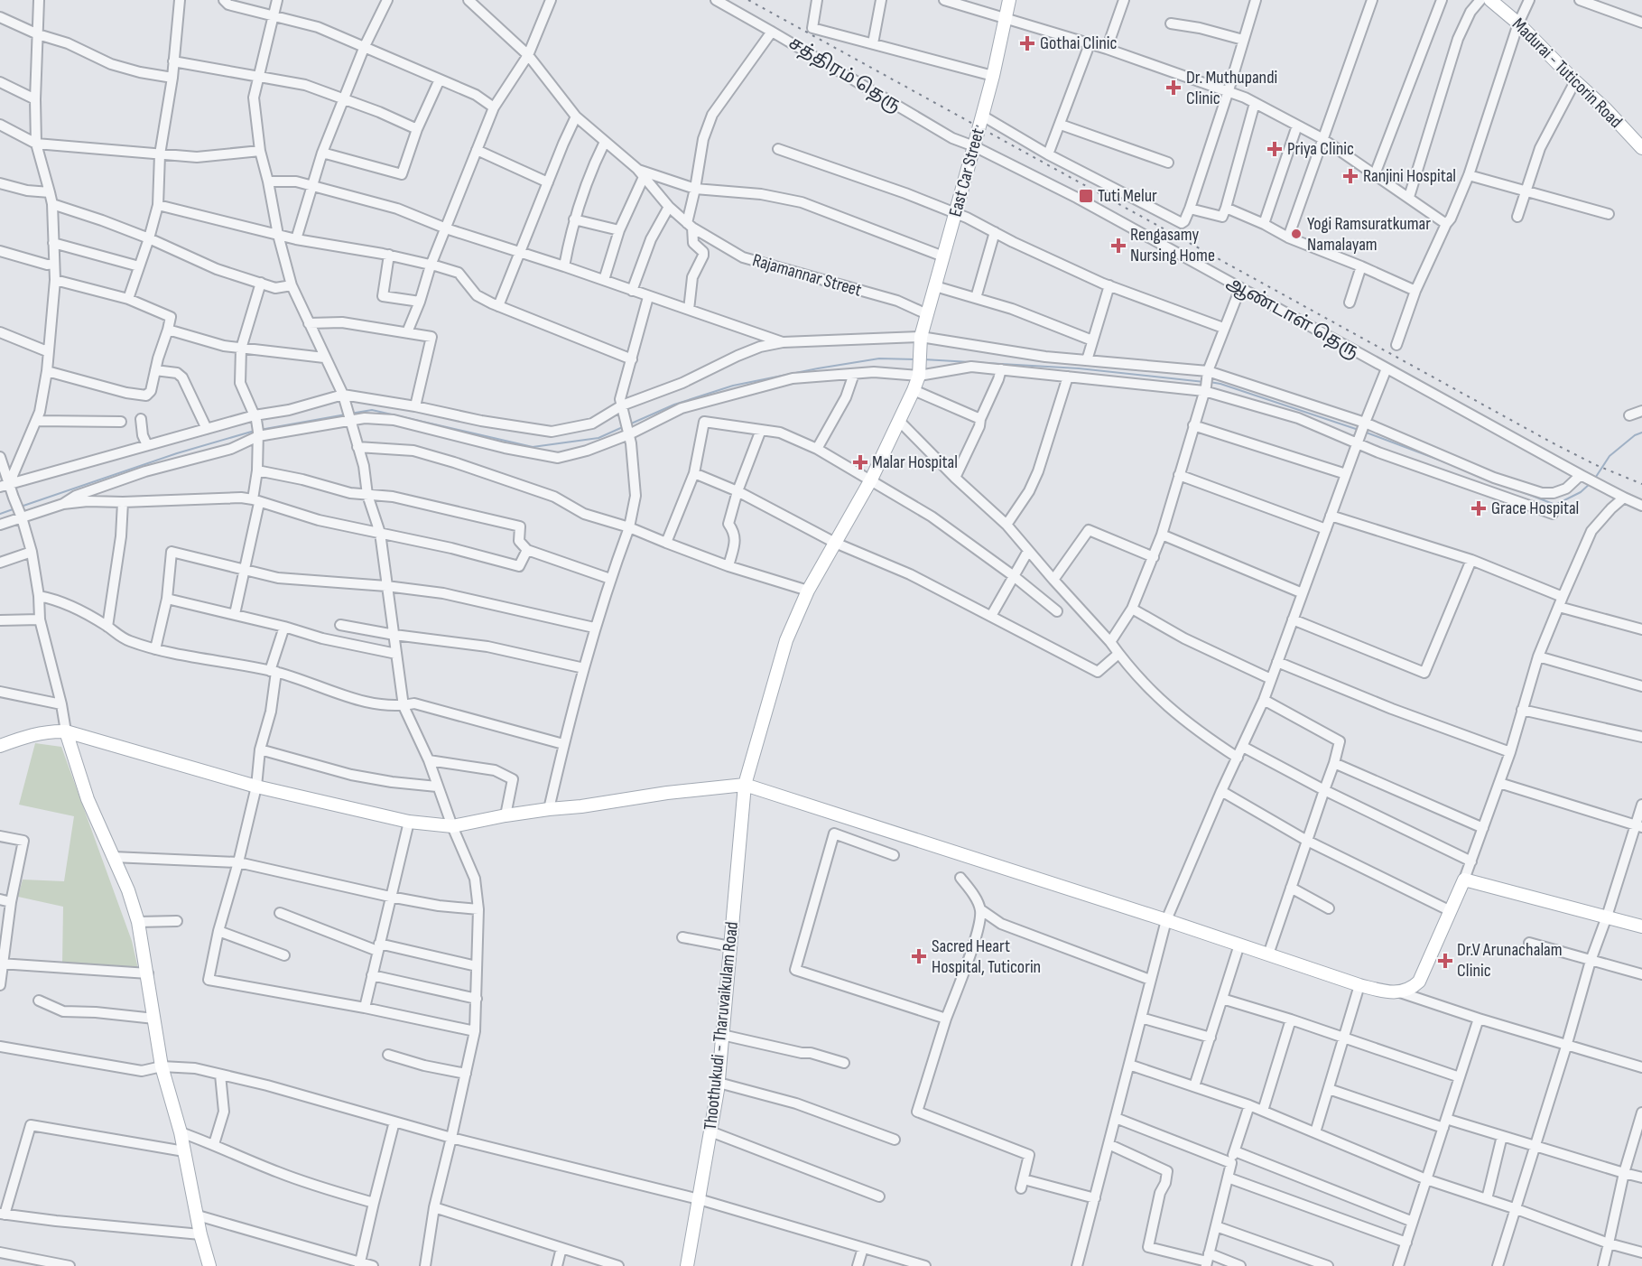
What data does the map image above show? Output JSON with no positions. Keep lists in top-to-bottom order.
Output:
{
  "streets": {
    "main road": ["Madurai - Tuticorin Road", "East Car Street", "Thoothukudi - Tharuvaikulam Road"],
    "street": ["சத்திரம் தெரு", "Rajamannar Street", "ஆண்டாள் தெரு"]
  },
  "crossings": [
    ["சத்திரம் தெரு", "East Car Street"],
    ["சத்திரம் தெரு", "ஆண்டாள் தெரு"],
    ["East Car Street", "Rajamannar Street"],
    ["East Car Street", "ஆண்டாள் தெரு"],
    ["East Car Street", "Thoothukudi - Tharuvaikulam Road"]
  ],
  "places": {
    "health": [
      "Gothai Clinic",
      "Dr. Muthupandi Clinic",
      "Priya Clinic",
      "Ranjini Hospital",
      "Rengasamy Nursing Home",
      "Malar Hospital",
      "Grace Hospital",
      "Sacred Heart Hospital, Tuticorin",
      "Dr.V Arunachalam Clinic"
    ],
    "transit": ["Tuti Melur"],
    "other": ["Yogi Ramsuratkumar Namalayam"]
  }
}
